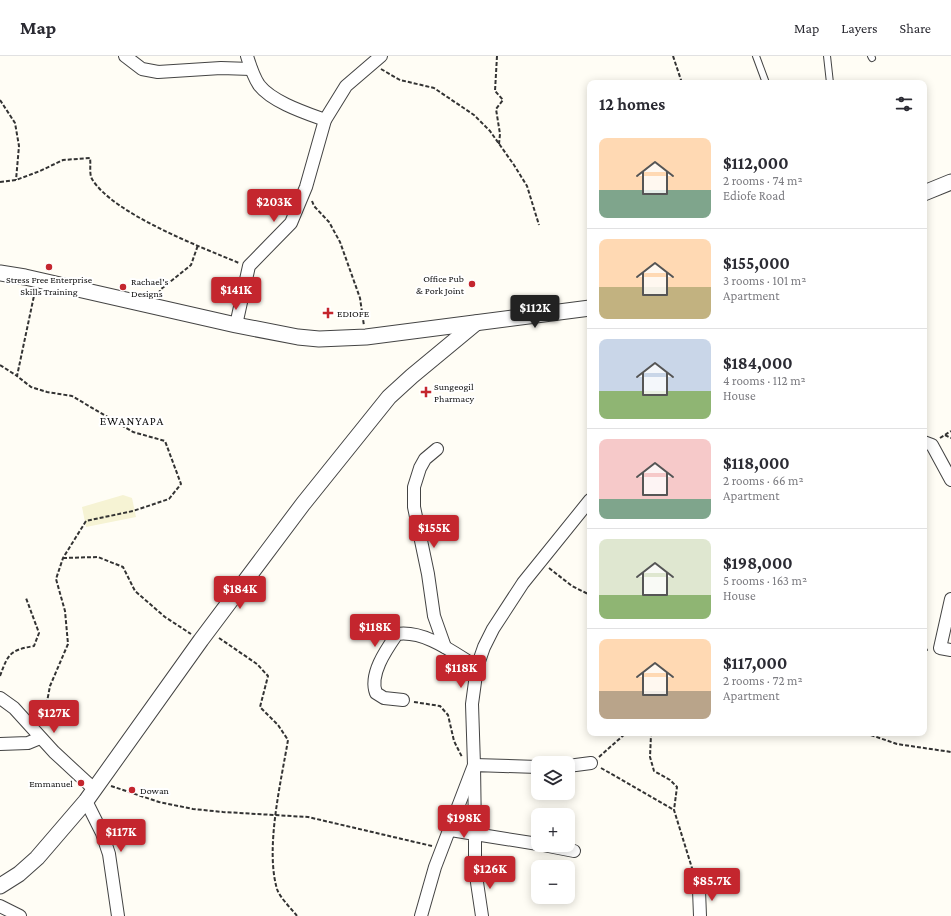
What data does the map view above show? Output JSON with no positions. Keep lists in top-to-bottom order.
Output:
{
  "districts": ["EWANYAPA"],
  "places": {
    "other": [
      "Stress Free Enterprise Skills Training",
      "Office Pub & Pork Joint",
      "Rachael's Designs",
      "Emmanuel",
      "Dowan"
    ],
    "health": ["EDIOFE", "Sungeogil Pharmacy"]
  },
  "page": {
    "header": "Map",
    "nav": ["Map", "Layers", "Share"],
    "heading": "12 homes",
    "list": [
      {
        "name": "$112,000",
        "note": "2 rooms · 74 m² · Ediofe Road"
      },
      {
        "name": "$155,000",
        "note": "3 rooms · 101 m² · Apartment"
      },
      {
        "name": "$184,000",
        "note": "4 rooms · 112 m² · House"
      },
      {
        "name": "$118,000",
        "note": "2 rooms · 66 m² · Apartment"
      },
      {
        "name": "$198,000",
        "note": "5 rooms · 163 m² · House"
      },
      {
        "name": "$117,000",
        "note": "2 rooms · 72 m² · Apartment"
      }
    ],
    "price": [
      "$203K",
      "$141K",
      "$112K",
      "$155K",
      "$184K",
      "$118K",
      "$118K",
      "$127K",
      "$198K",
      "$117K",
      "$126K",
      "$85.7K"
    ],
    "map_buttons": ["+", "−"]
  }
}
